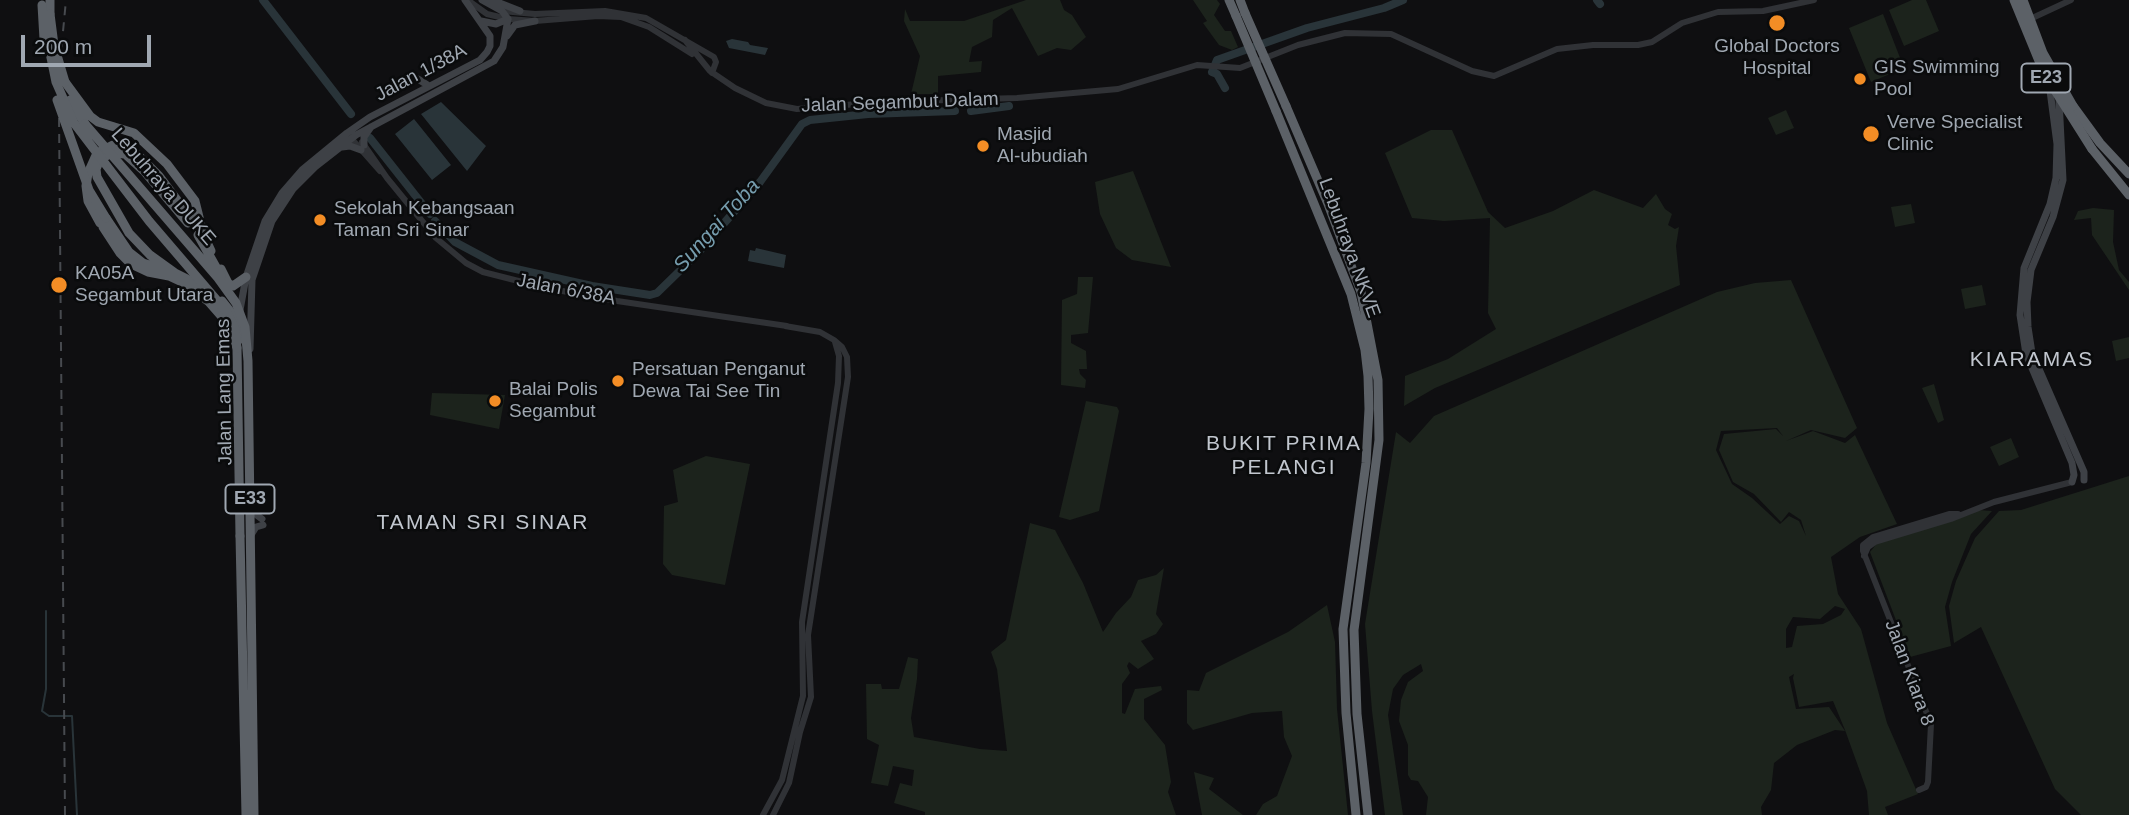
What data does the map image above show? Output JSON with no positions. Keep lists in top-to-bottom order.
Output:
{
  "streets": {
    "highway": [
      "E23",
      "Lebuhraya DUKE",
      "Lebuhraya NKVE",
      "E33"
    ],
    "main road": ["Jalan 1/38A", "Jalan Lang Emas"],
    "street": ["Jalan Segambut Dalam", "Jalan 6/38A", "Jalan Kiara 8"]
  },
  "crossings": [
    ["Jalan 1/38A", "Jalan 6/38A"],
    ["Jalan 1/38A", "Jalan Lang Emas"],
    ["Lebuhraya DUKE", "Jalan Lang Emas"],
    ["Jalan 6/38A", "Jalan Lang Emas"]
  ],
  "districts": ["KIARAMAS", "BUKIT PRIMA PELANGI", "TAMAN SRI SINAR"],
  "water": ["Sungai Toba"],
  "places": [
    "Global Doctors Hospital",
    "GIS Swimming Pool",
    "Verve Specialist Clinic",
    "Masjid Al-ubudiah",
    "Sekolah Kebangsaan Taman Sri Sinar",
    "KA05A Segambut Utara",
    "Persatuan Penganut Dewa Tai See Tin",
    "Balai Polis Segambut"
  ],
  "scale_bar": "200 m"
}
